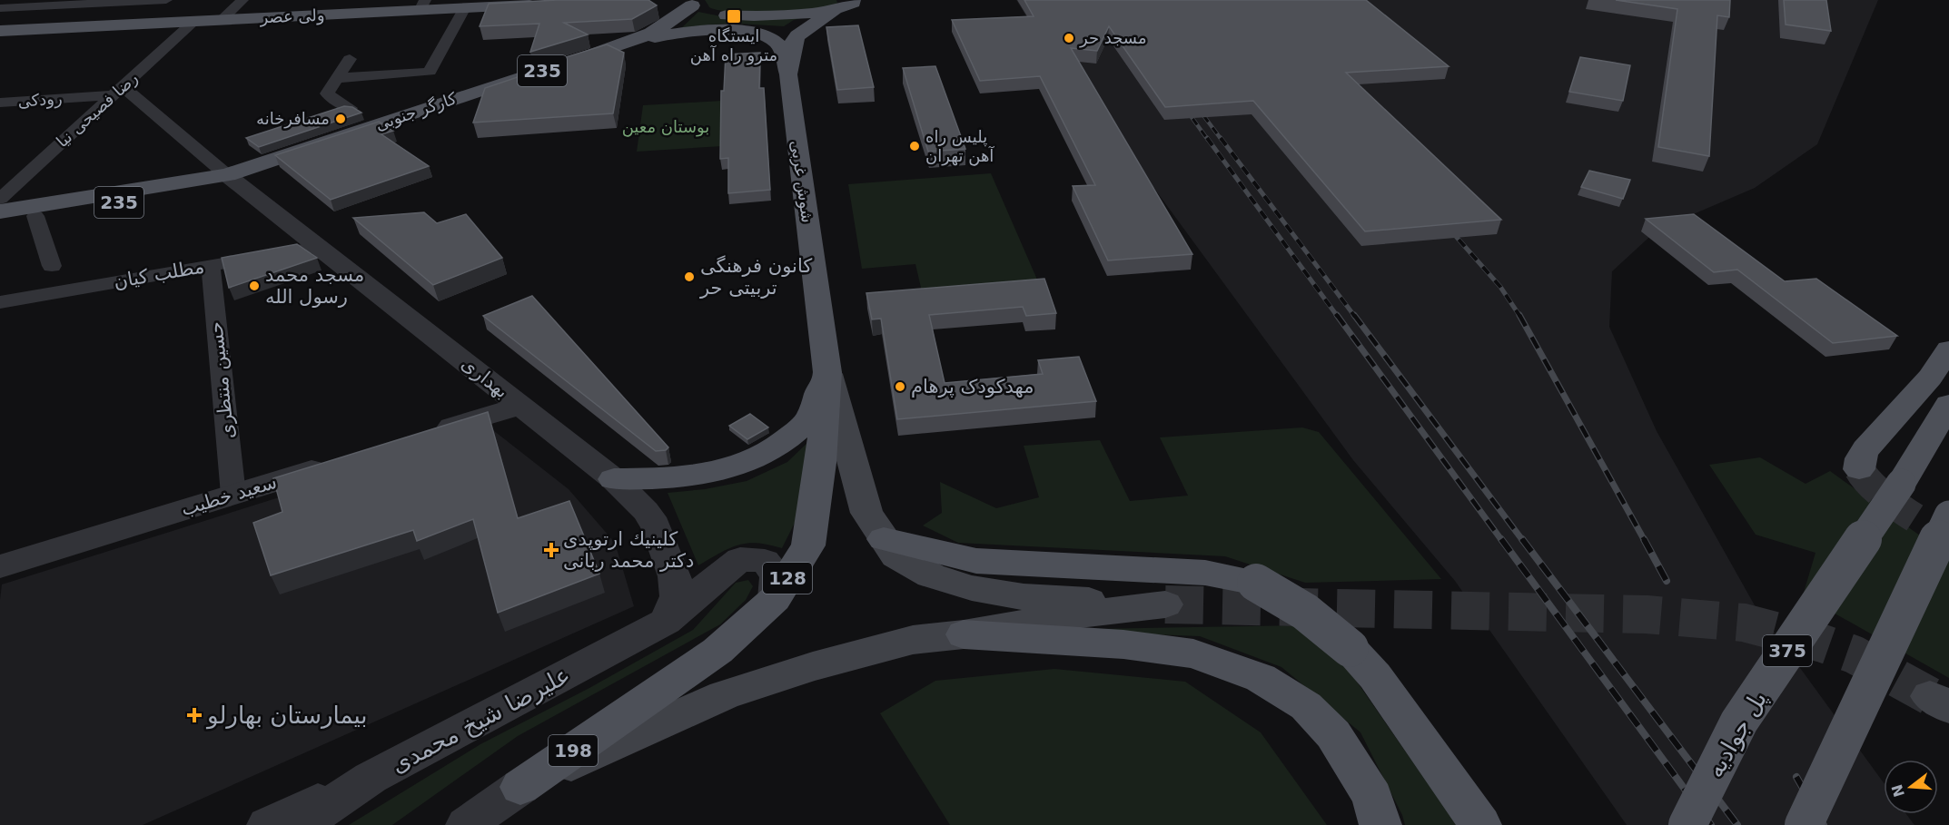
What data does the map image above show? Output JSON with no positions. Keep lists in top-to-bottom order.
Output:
{
  "streets": {
    "main road": [
      "ولی عصر",
      "235",
      "کارگر جنوبی",
      "شوش غربی",
      "128",
      "375",
      "پل جوادیه",
      "198"
    ],
    "street": [
      "رودکی",
      "رضا فصیحی نیا",
      "مطلب کیان",
      "بهداری",
      "حسین منتظری",
      "سعید خطیب",
      "علیرضا شیخ محمدی"
    ]
  },
  "crossings": [
    ["ولی عصر", "رضا فصیحی نیا"],
    ["رودکی", "رضا فصیحی نیا"],
    ["کارگر جنوبی", "بهداری"],
    ["شوش غربی", "128"],
    ["مطلب کیان", "بهداری"],
    ["مطلب کیان", "حسین منتظری"],
    ["بهداری", "علیرضا شیخ محمدی"],
    ["حسین منتظری", "سعید خطیب"],
    ["128", "علیرضا شیخ محمدی"],
    ["128", "198"]
  ],
  "parks": ["بوستان معین"],
  "places": {
    "transit": ["ایستگاه مترو راه آهن"],
    "other": [
      "مسجد حر",
      "مسافرخانه",
      "پلیس راه آهن تهران",
      "کانون فرهنگی تربیتی حر",
      "مسجد محمد رسول الله",
      "مهدکودک پرهام"
    ],
    "health": ["كلينيك ارتوپدى دكتر محمد ربانى", "بیمارستان بهارلو"]
  },
  "north": "left"
}
